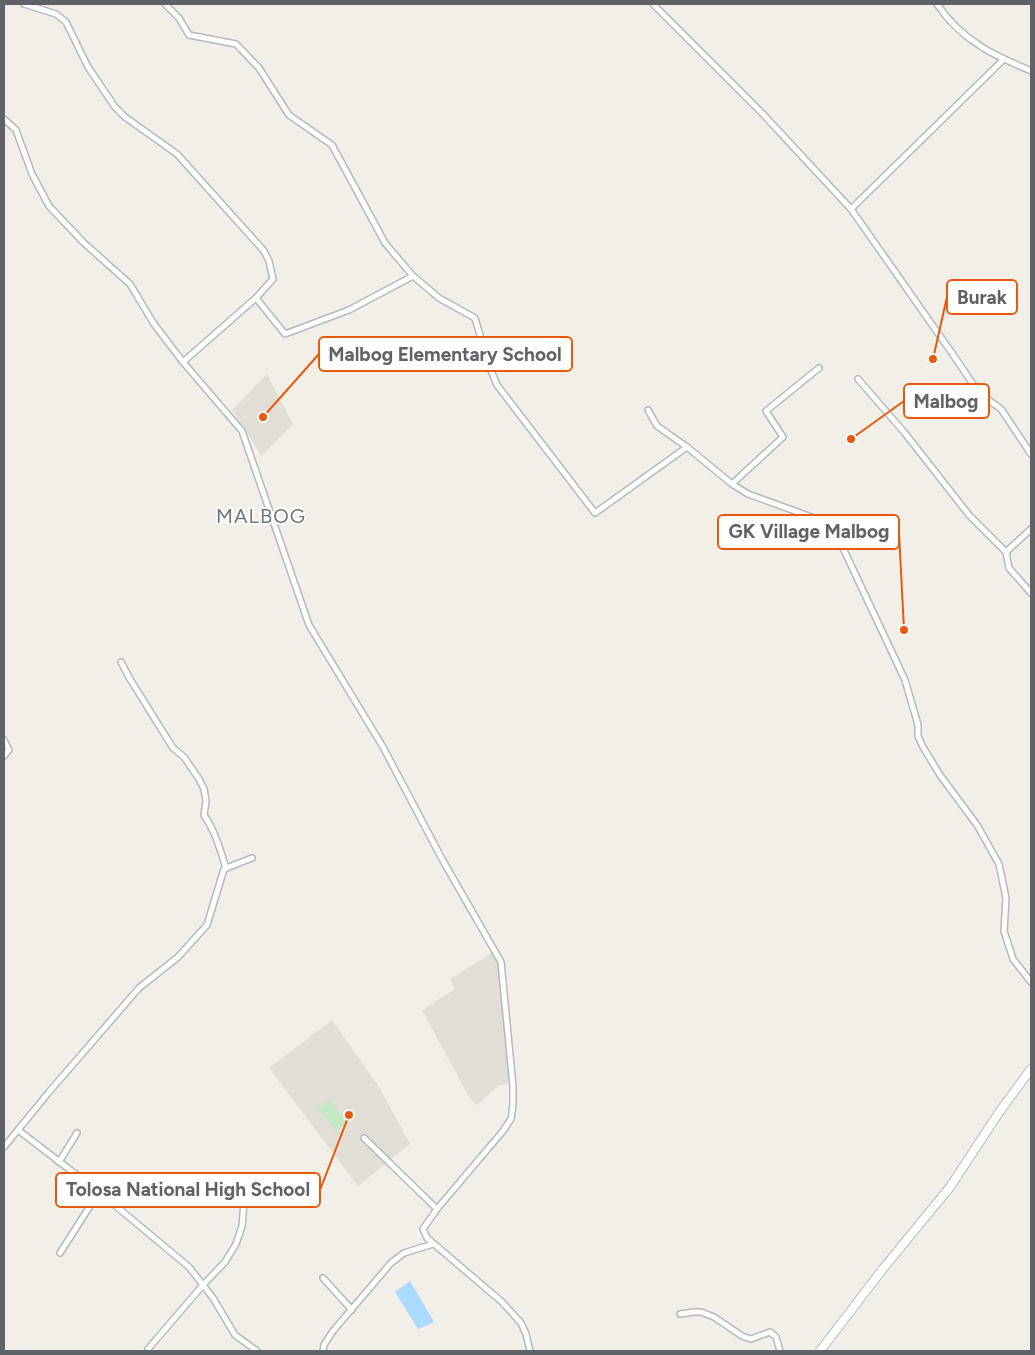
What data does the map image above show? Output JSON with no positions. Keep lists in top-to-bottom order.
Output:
{
  "districts": ["MALBOG"],
  "places": [
    "Burak",
    "Malbog Elementary School",
    "Malbog",
    "GK Village Malbog",
    "Tolosa National High School"
  ]
}
